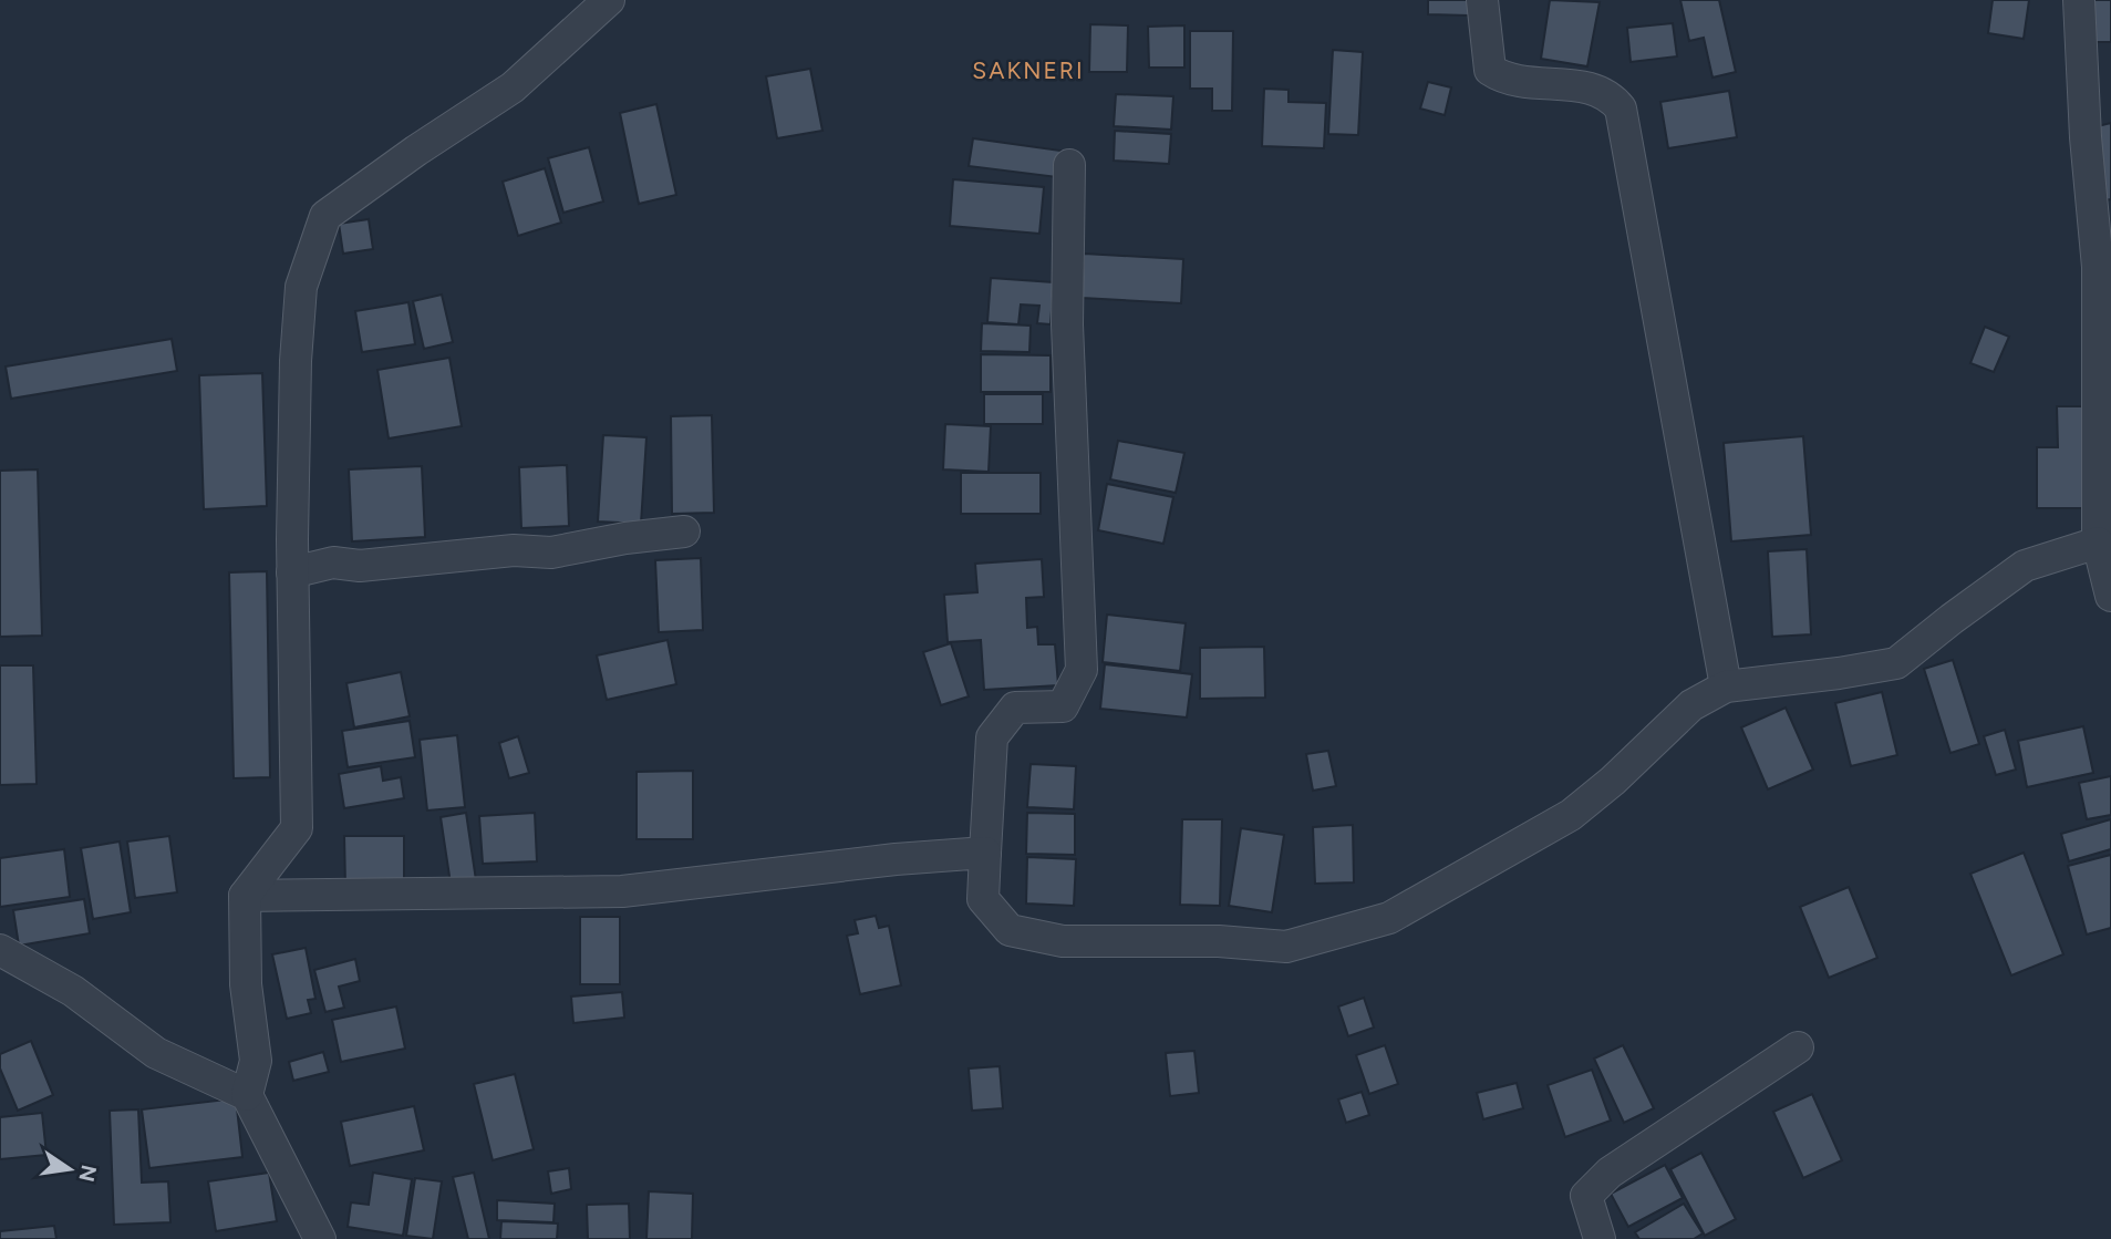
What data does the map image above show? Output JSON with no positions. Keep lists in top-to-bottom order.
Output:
{
  "districts": ["SAKNERI"],
  "north": "right"
}
